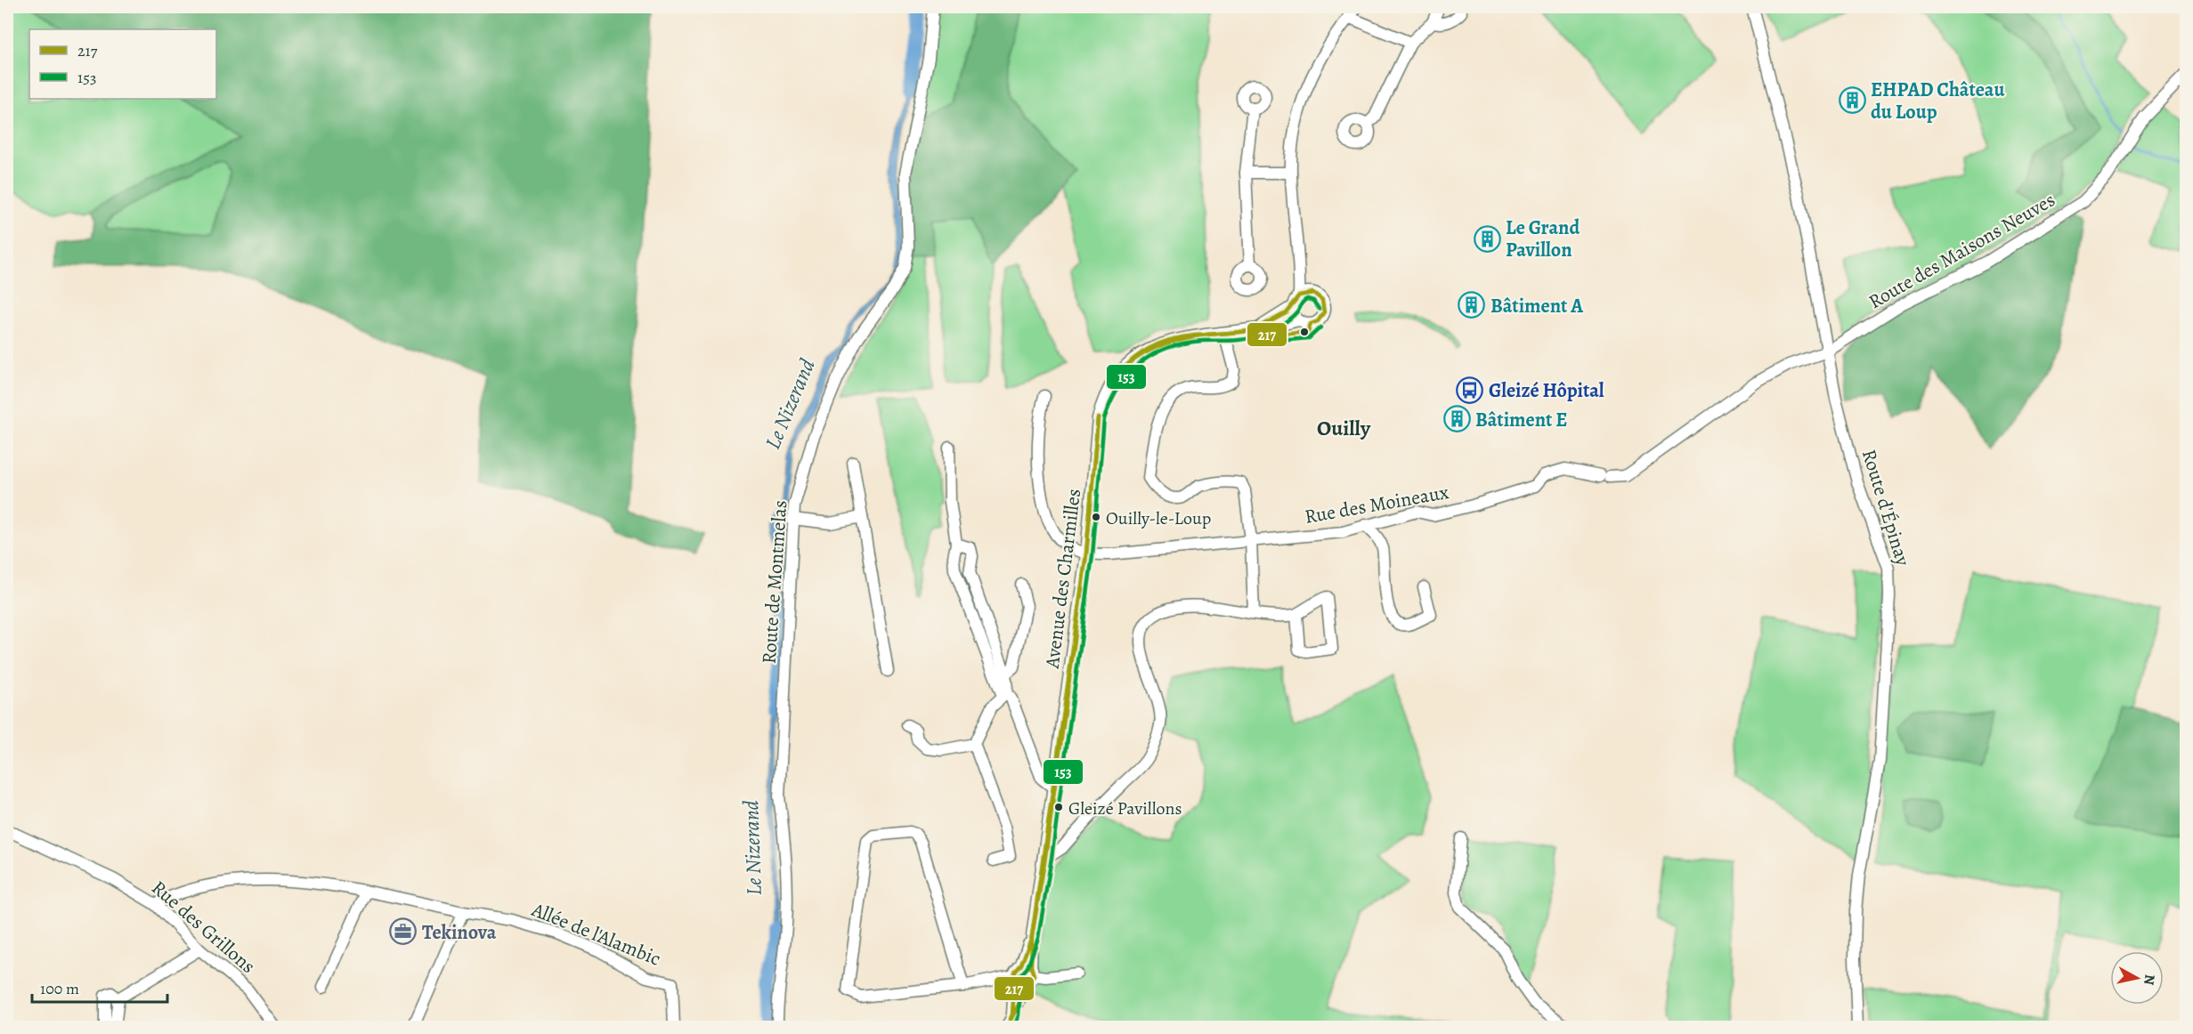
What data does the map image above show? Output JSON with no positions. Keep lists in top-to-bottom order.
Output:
{
  "streets": {
    "street": [
      "Route des Maisons Neuves",
      "Rue des Moineaux",
      "Route d'Épinay",
      "Avenue des Charmilles",
      "Route de Montmelas",
      "Rue des Grillons",
      "Allée de l'Alambic"
    ]
  },
  "crossings": [
    ["Route des Maisons Neuves", "Rue des Moineaux"],
    ["Route des Maisons Neuves", "Route d'Épinay"],
    ["Rue des Moineaux", "Route d'Épinay"],
    ["Rue des Moineaux", "Avenue des Charmilles"]
  ],
  "districts": ["Ouilly"],
  "water": ["Le Nizerand"],
  "places": {
    "building": [
      "EHPAD Château du Loup",
      "Le Grand Pavillon",
      "Bâtiment A",
      "Bâtiment E"
    ],
    "bus stop": ["Gleizé Hôpital"],
    "other": ["Ouilly-le-Loup", "Gleizé Pavillons"],
    "office": ["Tekinova"]
  },
  "lines": ["transit line 217", "transit line 153"],
  "legend": ["217", "153"],
  "scale_bar": "100 m",
  "north": "right"
}
